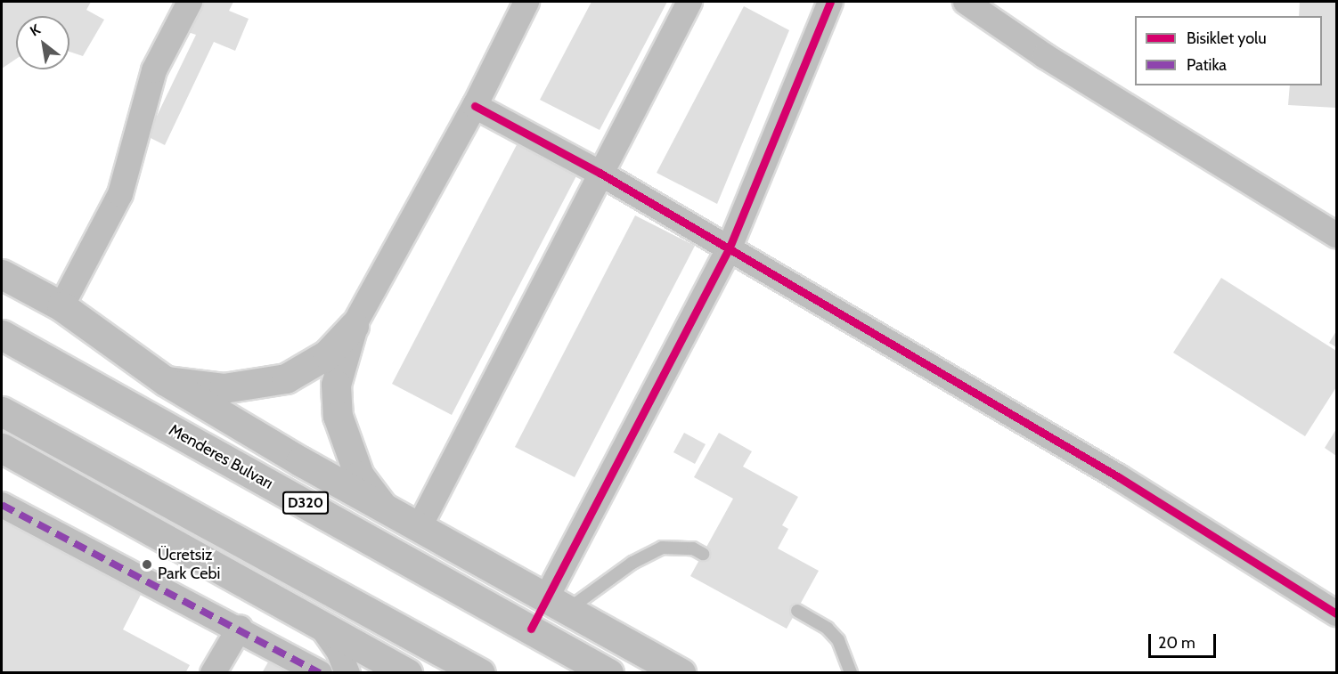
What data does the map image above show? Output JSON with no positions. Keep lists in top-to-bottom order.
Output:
{
  "streets": {
    "main road": ["Menderes Bulvarı", "D320"]
  },
  "places": ["Ücretsiz Park Cebi"],
  "legend": ["Bisiklet yolu", "Patika"],
  "scale_bar": "20 m",
  "north": "top left"
}
